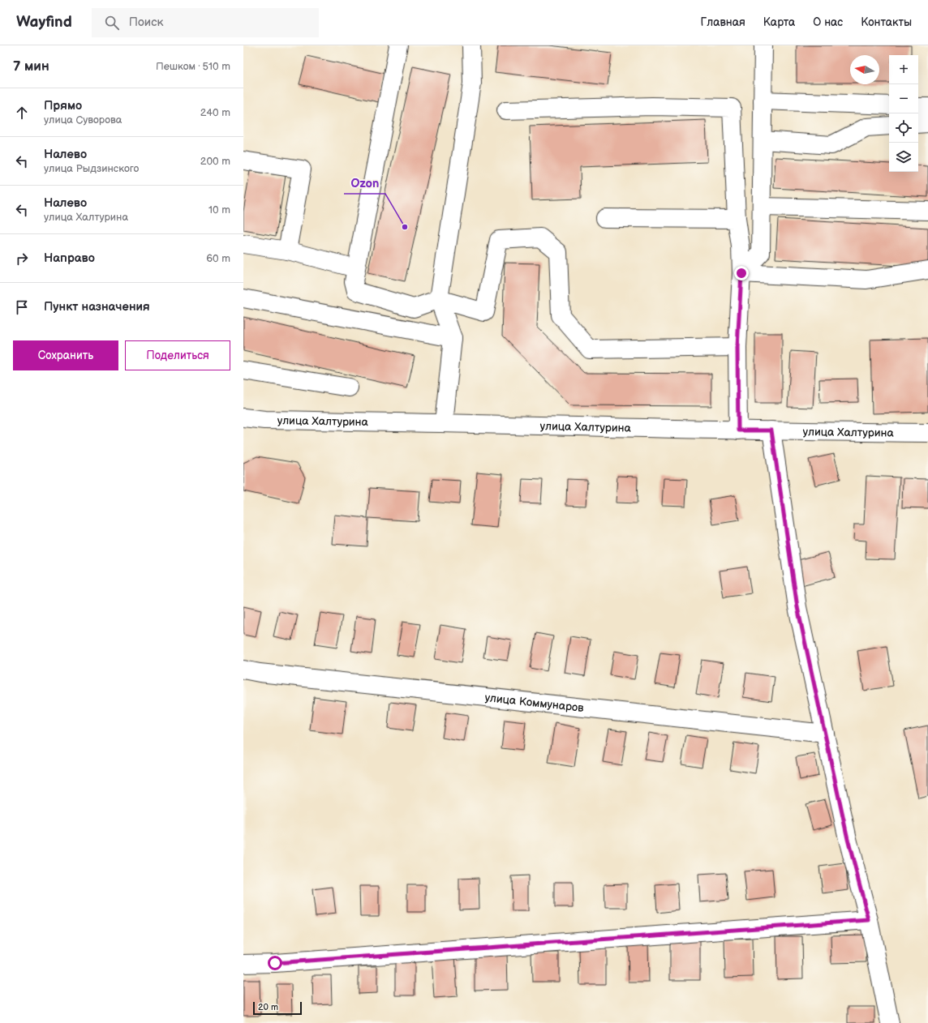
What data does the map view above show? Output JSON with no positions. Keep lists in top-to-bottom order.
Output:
{
  "streets": {
    "street": ["улица Халтурина", "улица Коммунаров"]
  },
  "places": ["Ozon"],
  "scale_bar": "20 m",
  "north": "left",
  "page": {
    "header": "Wayfind",
    "search": "Поиск",
    "nav": [
      "Главная",
      "Карта",
      "О нас",
      "Контакты"
    ],
    "heading": ["7 мин", "Пешком · 510 m"],
    "map_buttons": ["+", "−"],
    "list": [
      ["Прямо", "улица Суворова", "240 m"],
      ["Налево", "улица Рыдзинского", "200 m"],
      ["Налево", "улица Халтурина", "10 m"],
      ["Направо", "60 m"],
      "Пункт назначения"
    ],
    "buttons": ["Сохранить", "Поделиться"],
    "scale": "20 m"
  }
}
